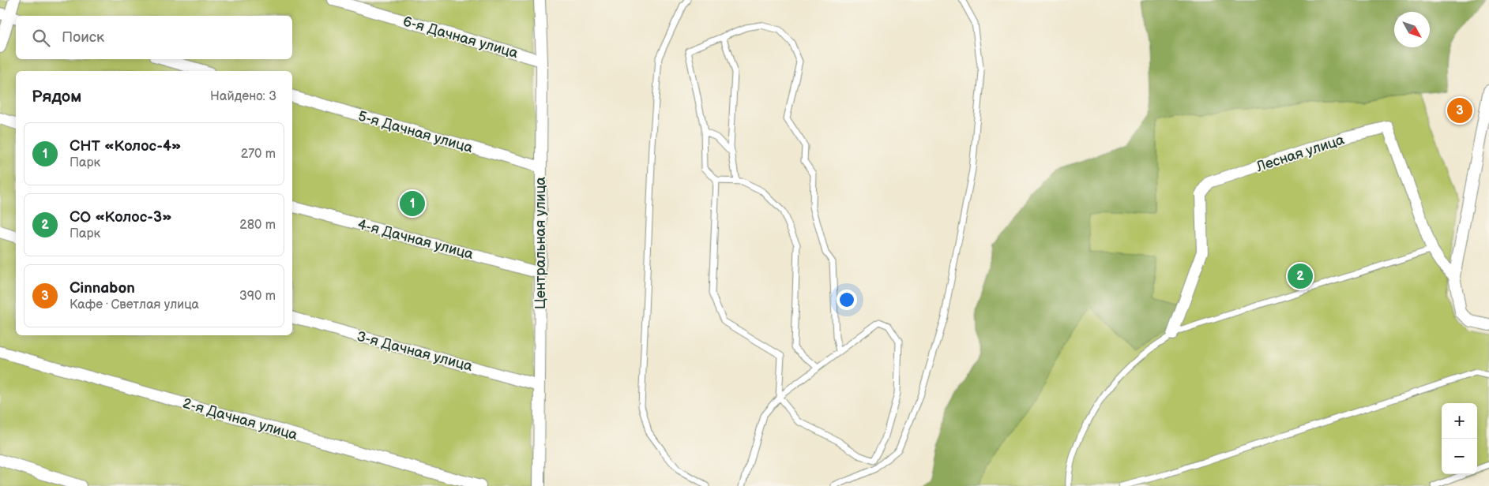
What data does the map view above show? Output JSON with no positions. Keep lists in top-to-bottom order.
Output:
{
  "streets": {
    "street": [
      "6-я Дачная улица",
      "5-я Дачная улица",
      "Лесная улица",
      "4-я Дачная улица",
      "Центральная улица",
      "3-я Дачная улица",
      "2-я Дачная улица"
    ]
  },
  "crossings": [
    ["6-я Дачная улица", "Центральная улица"],
    ["5-я Дачная улица", "Центральная улица"],
    ["4-я Дачная улица", "Центральная улица"],
    ["Центральная улица", "3-я Дачная улица"]
  ],
  "north": "bottom right",
  "page": {
    "search": "Поиск",
    "heading": ["Рядом", "Найдено: 3"],
    "pins": ["3", "1", "2"],
    "list": [
      {
        "mark": "1",
        "name": "СНТ «Колос-4»",
        "note": "Парк",
        "value": "270 m"
      },
      {
        "mark": "2",
        "name": "СО «Колос-3»",
        "note": "Парк",
        "value": "280 m"
      },
      {
        "mark": "3",
        "name": "Cinnabon",
        "note": "Кафе · Светлая улица",
        "value": "390 m"
      }
    ],
    "map_buttons": ["+", "−"]
  }
}
